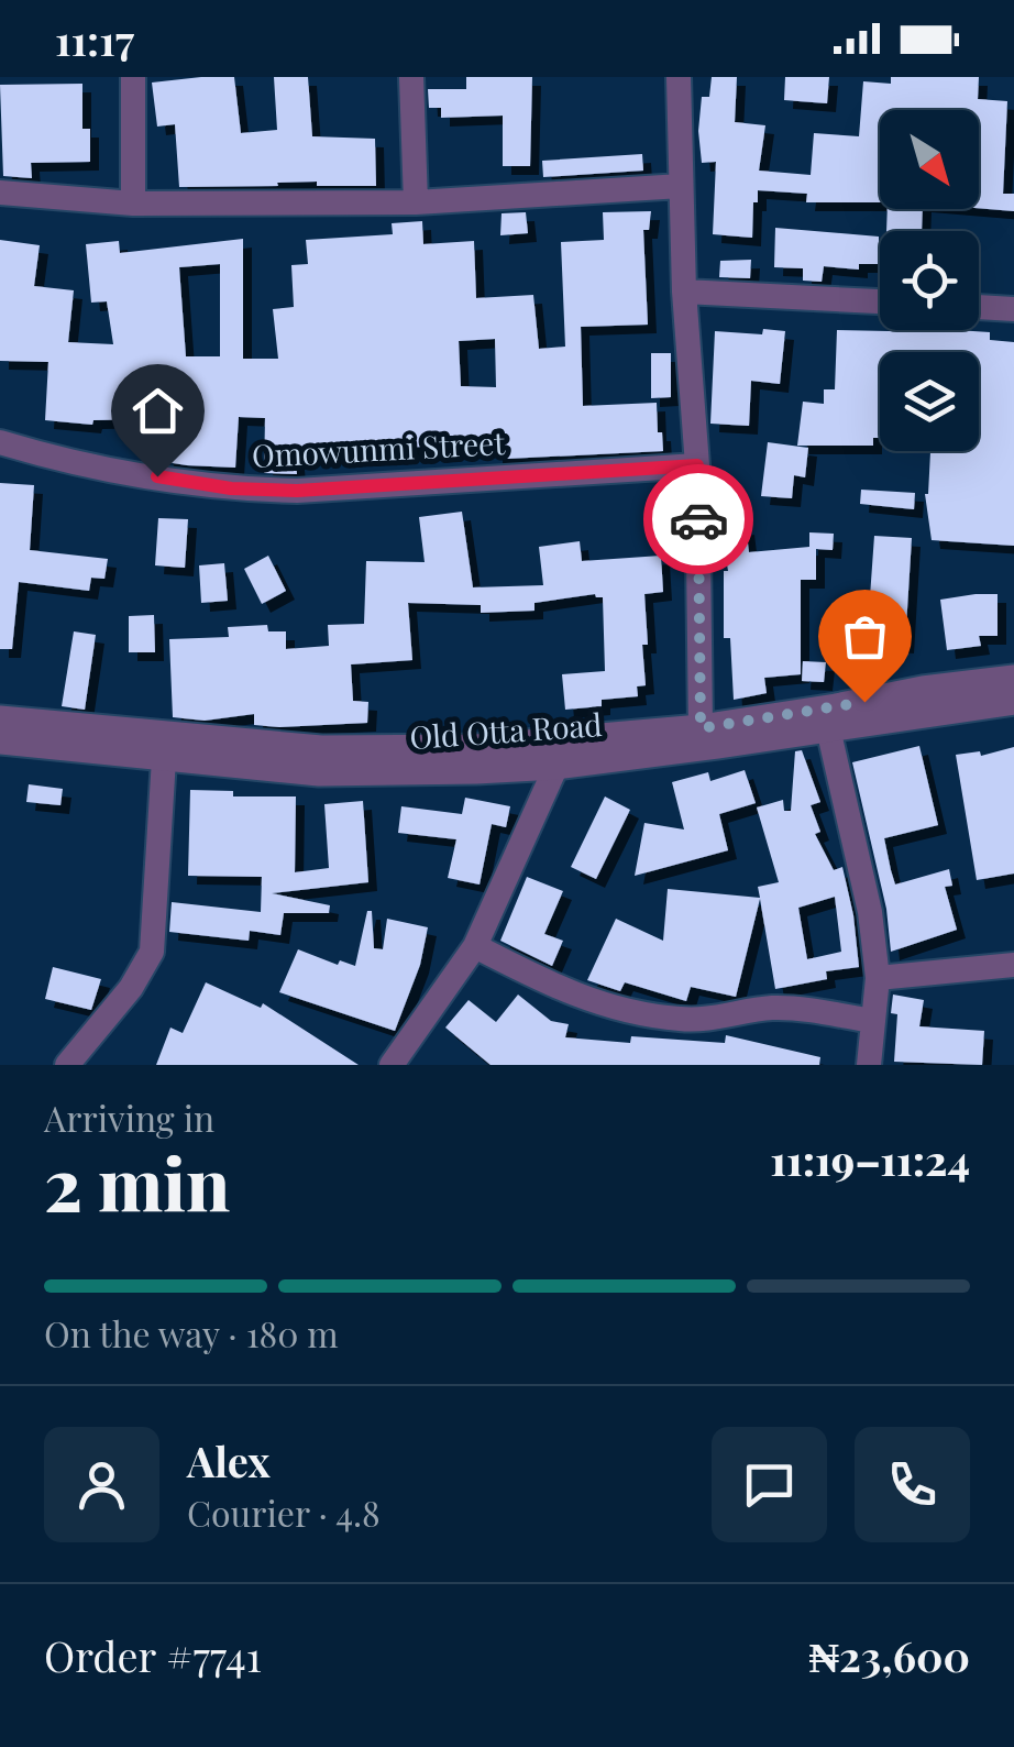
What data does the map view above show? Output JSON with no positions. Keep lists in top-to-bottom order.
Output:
{
  "streets": {
    "street": ["Omowunmi Street", "Old Otta Road"]
  },
  "north": "bottom right",
  "page": {
    "status": "11:17",
    "heading": ["2 min", "Arriving in", "11:19–11:24"],
    "panel": [
      "Alex",
      "Courier · 4.8",
      "Order #7741",
      "₦23,600"
    ],
    "bar": "On the way · 180 m"
  }
}
